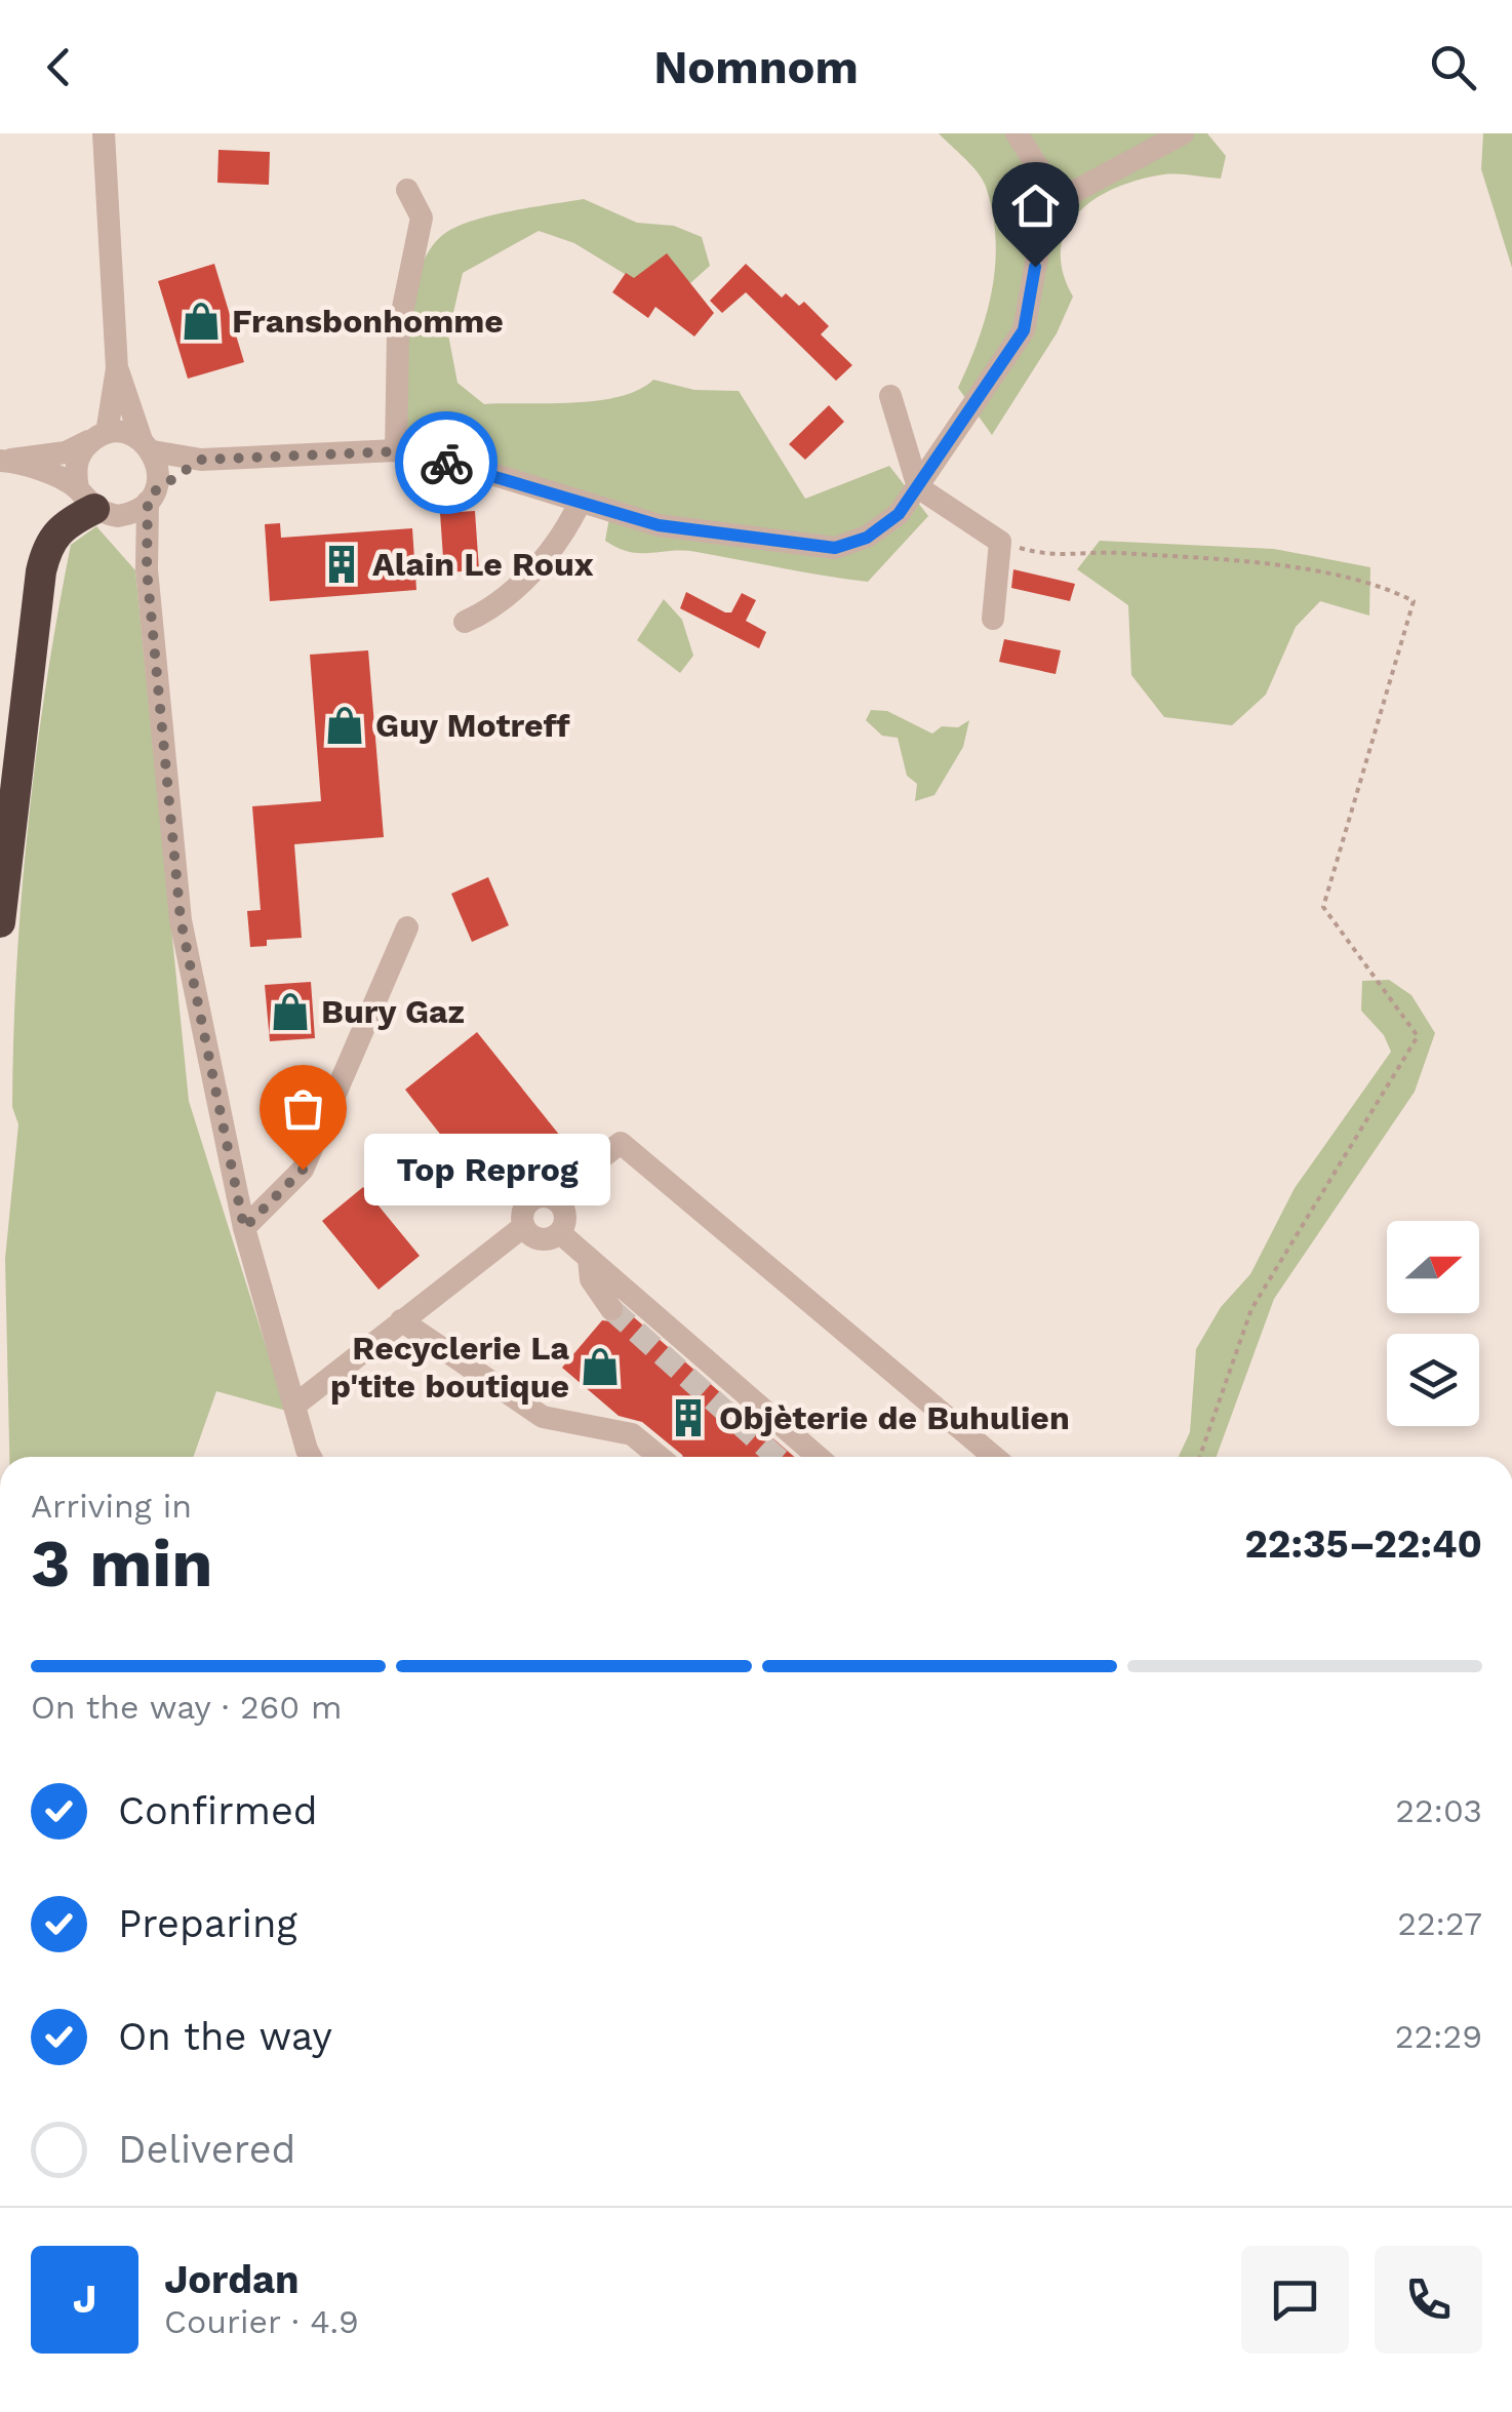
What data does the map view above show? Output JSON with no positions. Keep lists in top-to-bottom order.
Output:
{
  "places": {
    "shop": [
      "Fransbonhomme",
      "Guy Motreff",
      "Bury Gaz",
      "Recyclerie La p'tite boutique"
    ],
    "building": ["Alain Le Roux", "Objèterie de Buhulien"],
    "other": ["Top Reprog"]
  },
  "north": "right",
  "page": {
    "header": "Nomnom",
    "bubble": "Top Reprog",
    "heading": ["3 min", "Arriving in", "22:35–22:40"],
    "panel": ["Jordan", "Courier · 4.9"],
    "bar": "On the way · 260 m",
    "list": [
      ["Confirmed", "22:03"],
      ["Preparing", "22:27"],
      ["On the way", "22:29"],
      "Delivered"
    ],
    "round": "J"
  }
}
